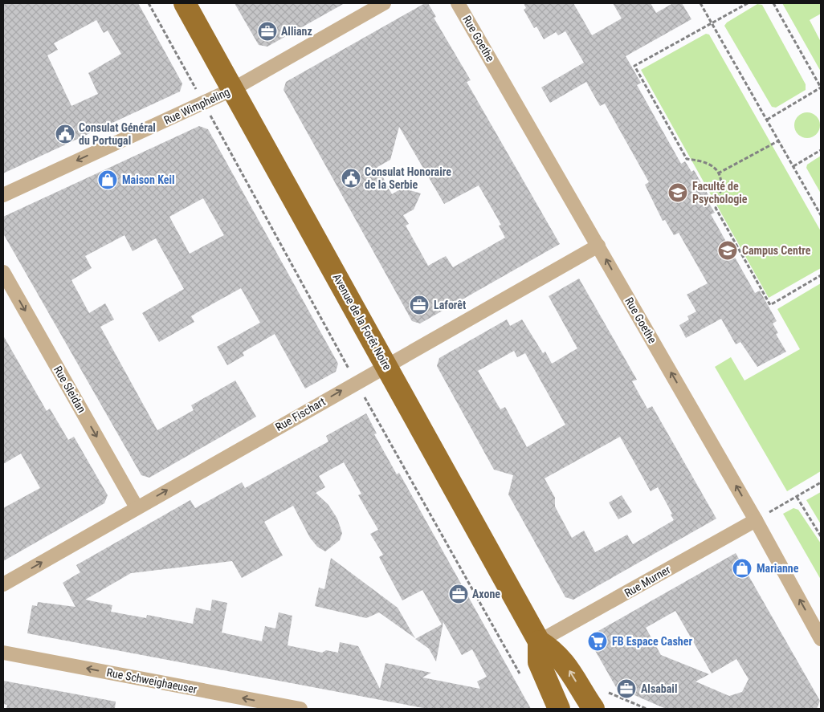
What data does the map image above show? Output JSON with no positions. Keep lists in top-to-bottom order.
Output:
{
  "streets": {
    "main road": ["Avenue de la Forêt Noire"],
    "street": [
      "Rue Goethe",
      "Rue Wimpheling",
      "Rue Sleidan",
      "Rue Fischart",
      "Rue Murner",
      "Rue Schweighaeuser"
    ]
  },
  "crossings": [
    ["Rue Goethe", "Rue Fischart"],
    ["Rue Goethe", "Rue Murner"],
    ["Rue Wimpheling", "Avenue de la Forêt Noire"],
    ["Avenue de la Forêt Noire", "Rue Fischart"],
    ["Avenue de la Forêt Noire", "Rue Murner"],
    ["Rue Sleidan", "Rue Fischart"]
  ],
  "one_way": [
    "Rue Goethe",
    "Rue Wimpheling",
    "Rue Sleidan",
    "Rue Fischart",
    "Rue Schweighaeuser"
  ],
  "places": {
    "office": [
      "Allianz",
      "Laforêt",
      "Axone",
      "Alsabail"
    ],
    "public building": ["Consulat Général du Portugal", "Consulat Honoraire de la Serbie"],
    "shop": ["Maison Keil", "Marianne"],
    "school or university": ["Faculté de Psychologie", "Campus Centre"],
    "supermarket": ["FB Espace Casher"]
  }
}
